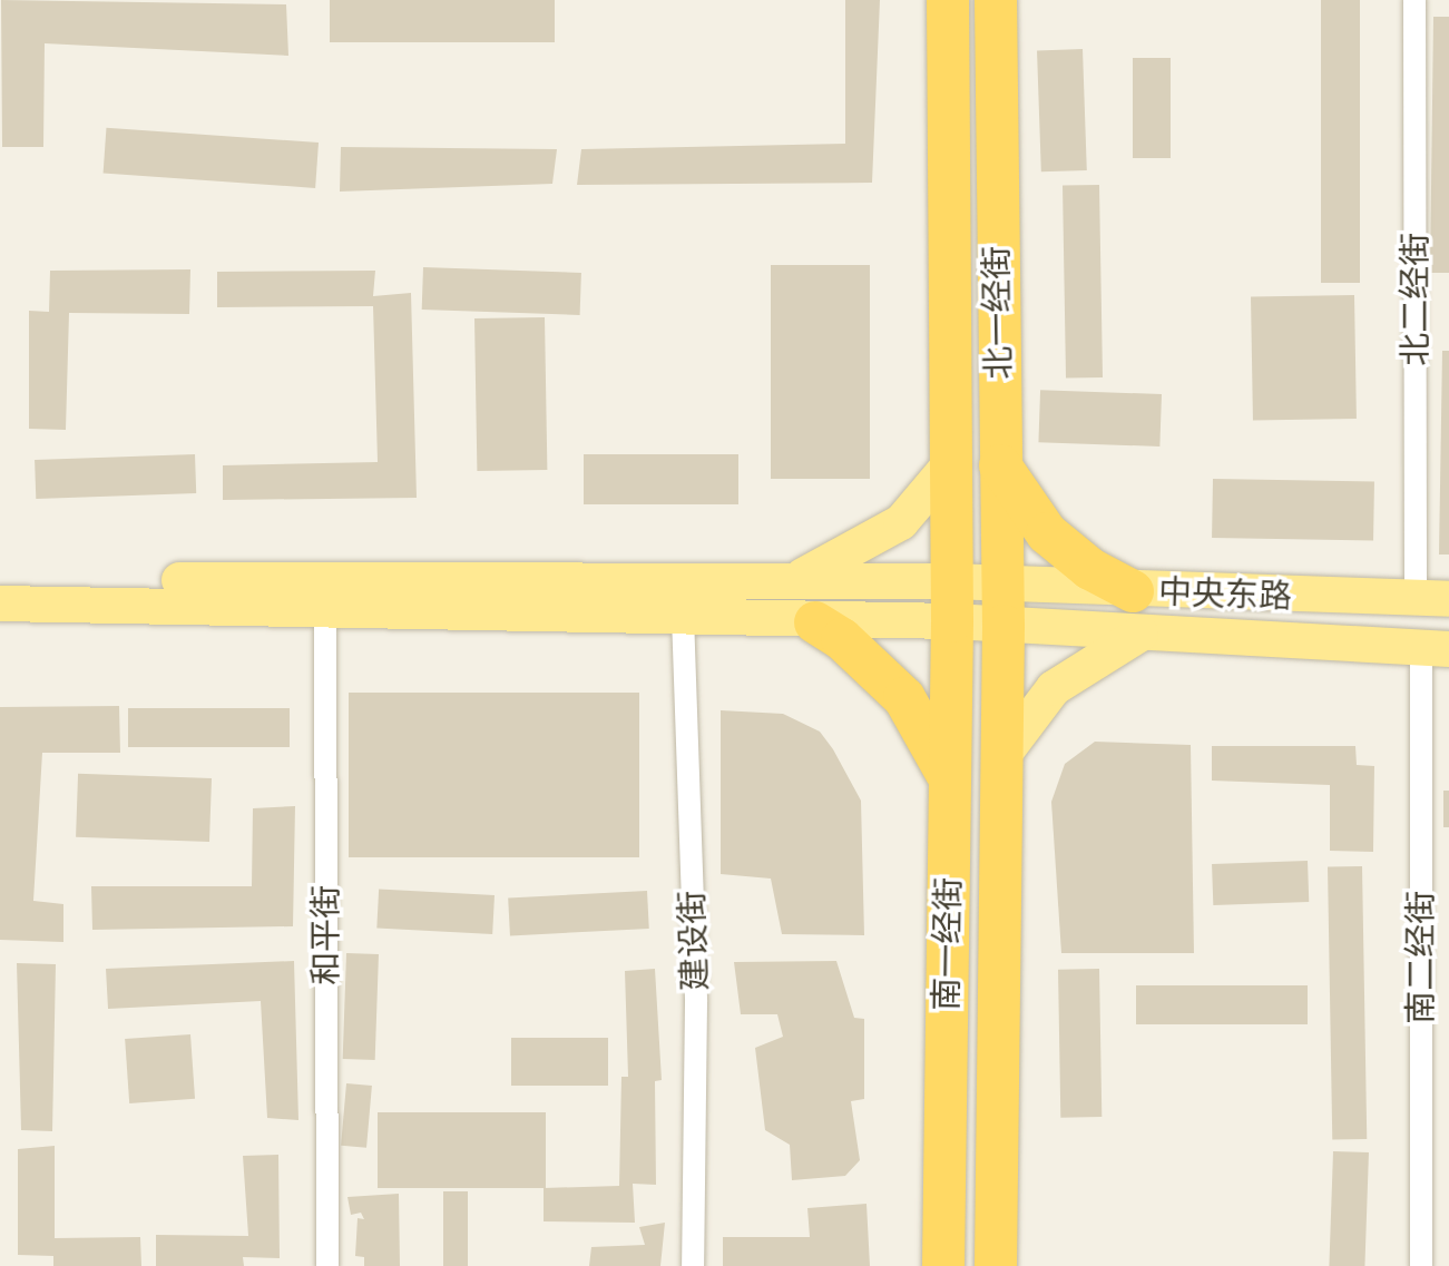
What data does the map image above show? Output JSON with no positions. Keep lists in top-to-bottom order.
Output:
{
  "streets": {
    "highway": ["北一经街", "南一经街"],
    "main road": ["中央东路"],
    "street": [
      "北二经街",
      "和平街",
      "建设街",
      "南二经街"
    ]
  },
  "crossings": [
    ["北二经街", "中央东路"],
    ["北一经街", "中央东路"],
    ["北一经街", "南一经街"],
    ["中央东路", "南一经街"],
    ["中央东路", "南二经街"]
  ]
}
